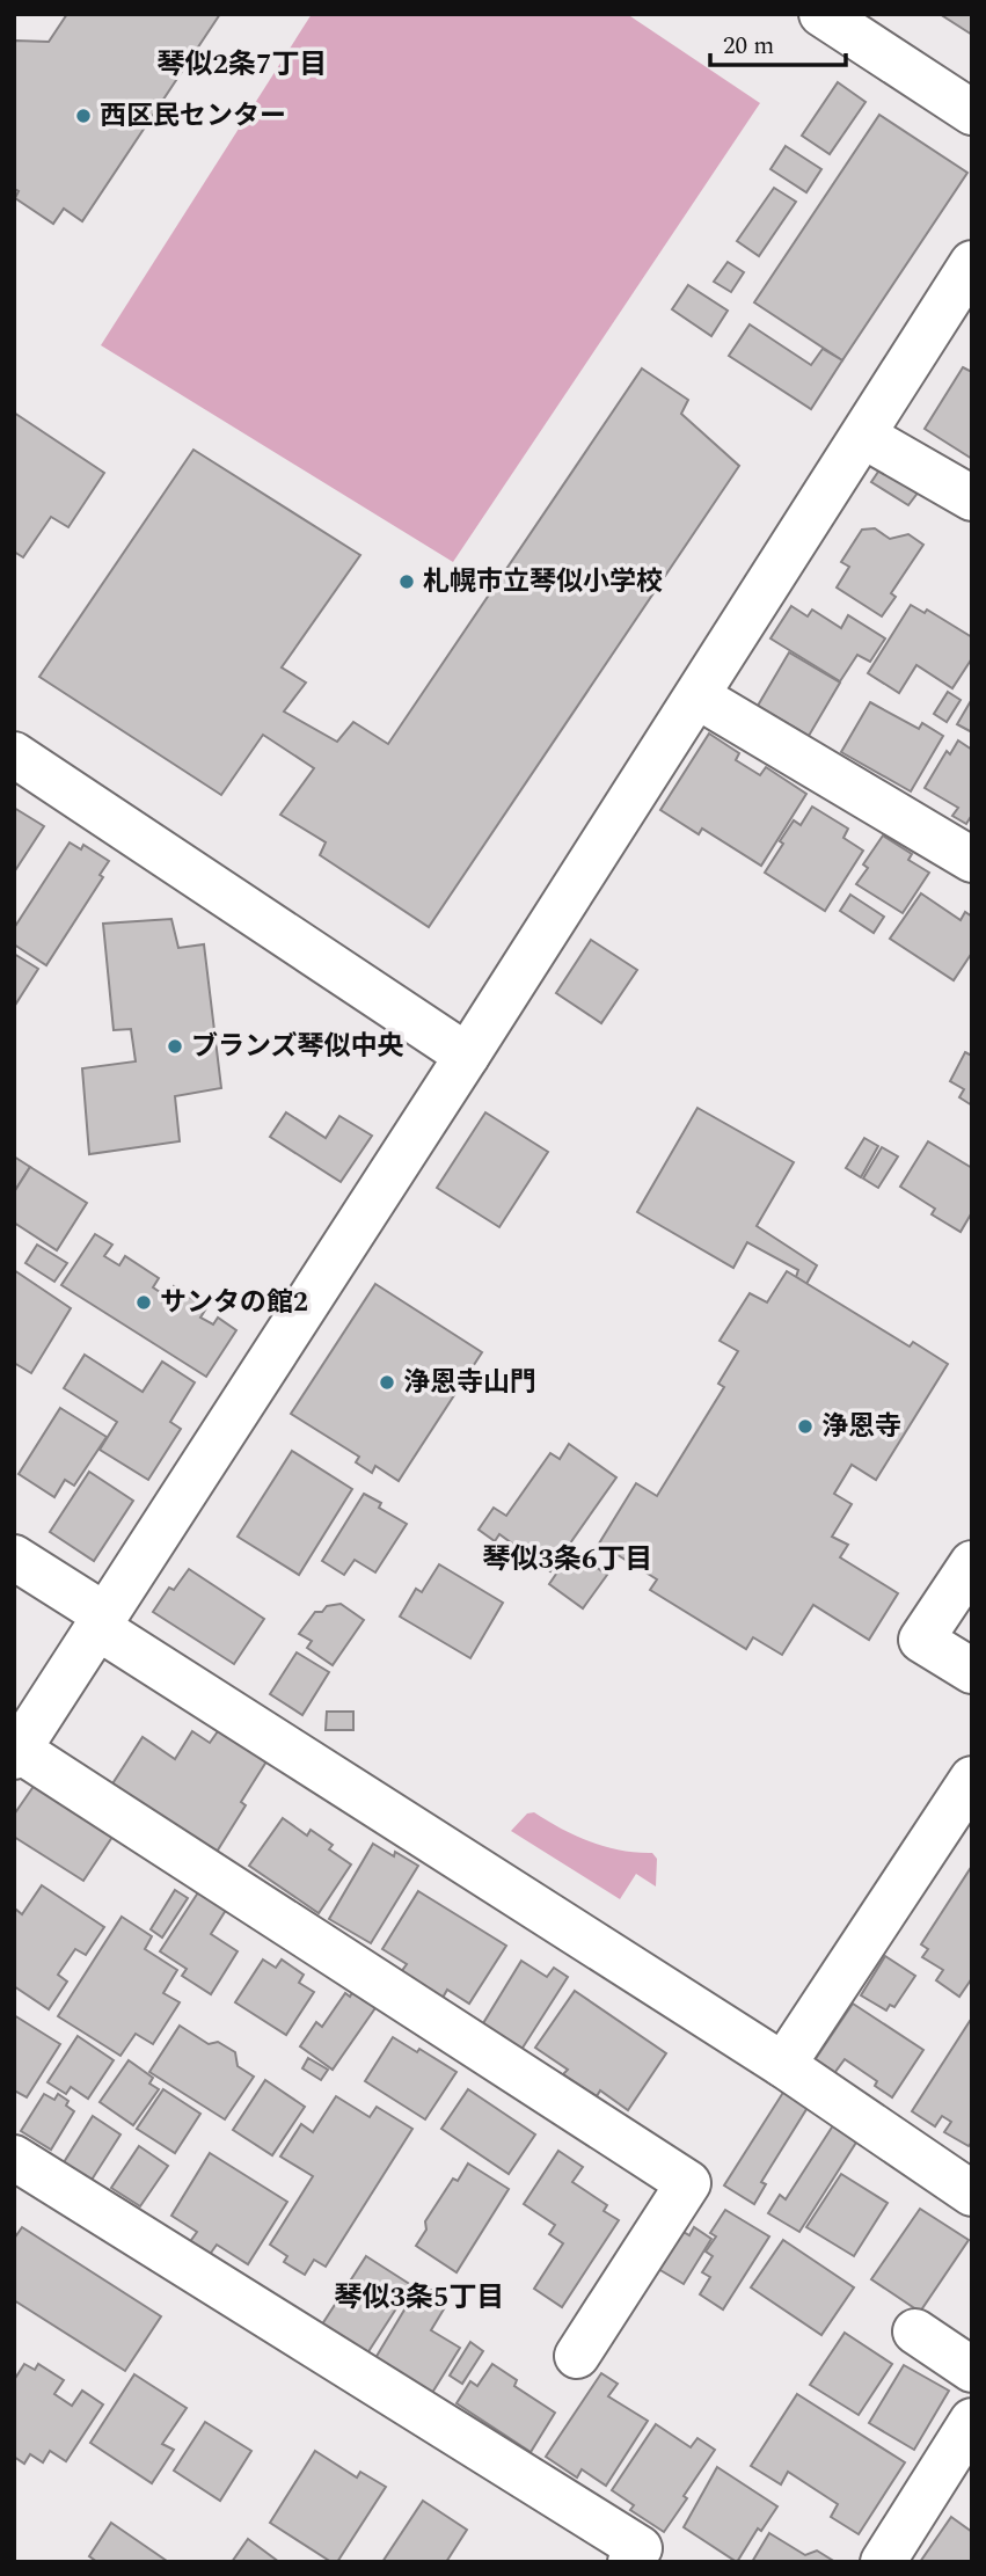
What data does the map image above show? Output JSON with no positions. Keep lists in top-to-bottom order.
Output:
{
  "districts": ["琴似2条7丁目", "琴似3条6丁目", "琴似3条5丁目"],
  "places": [
    "西区民センター",
    "札幌市立琴似小学校",
    "ブランズ琴似中央",
    "サンタの館2",
    "浄恩寺山門",
    "浄恩寺"
  ],
  "scale_bar": "20 m"
}
